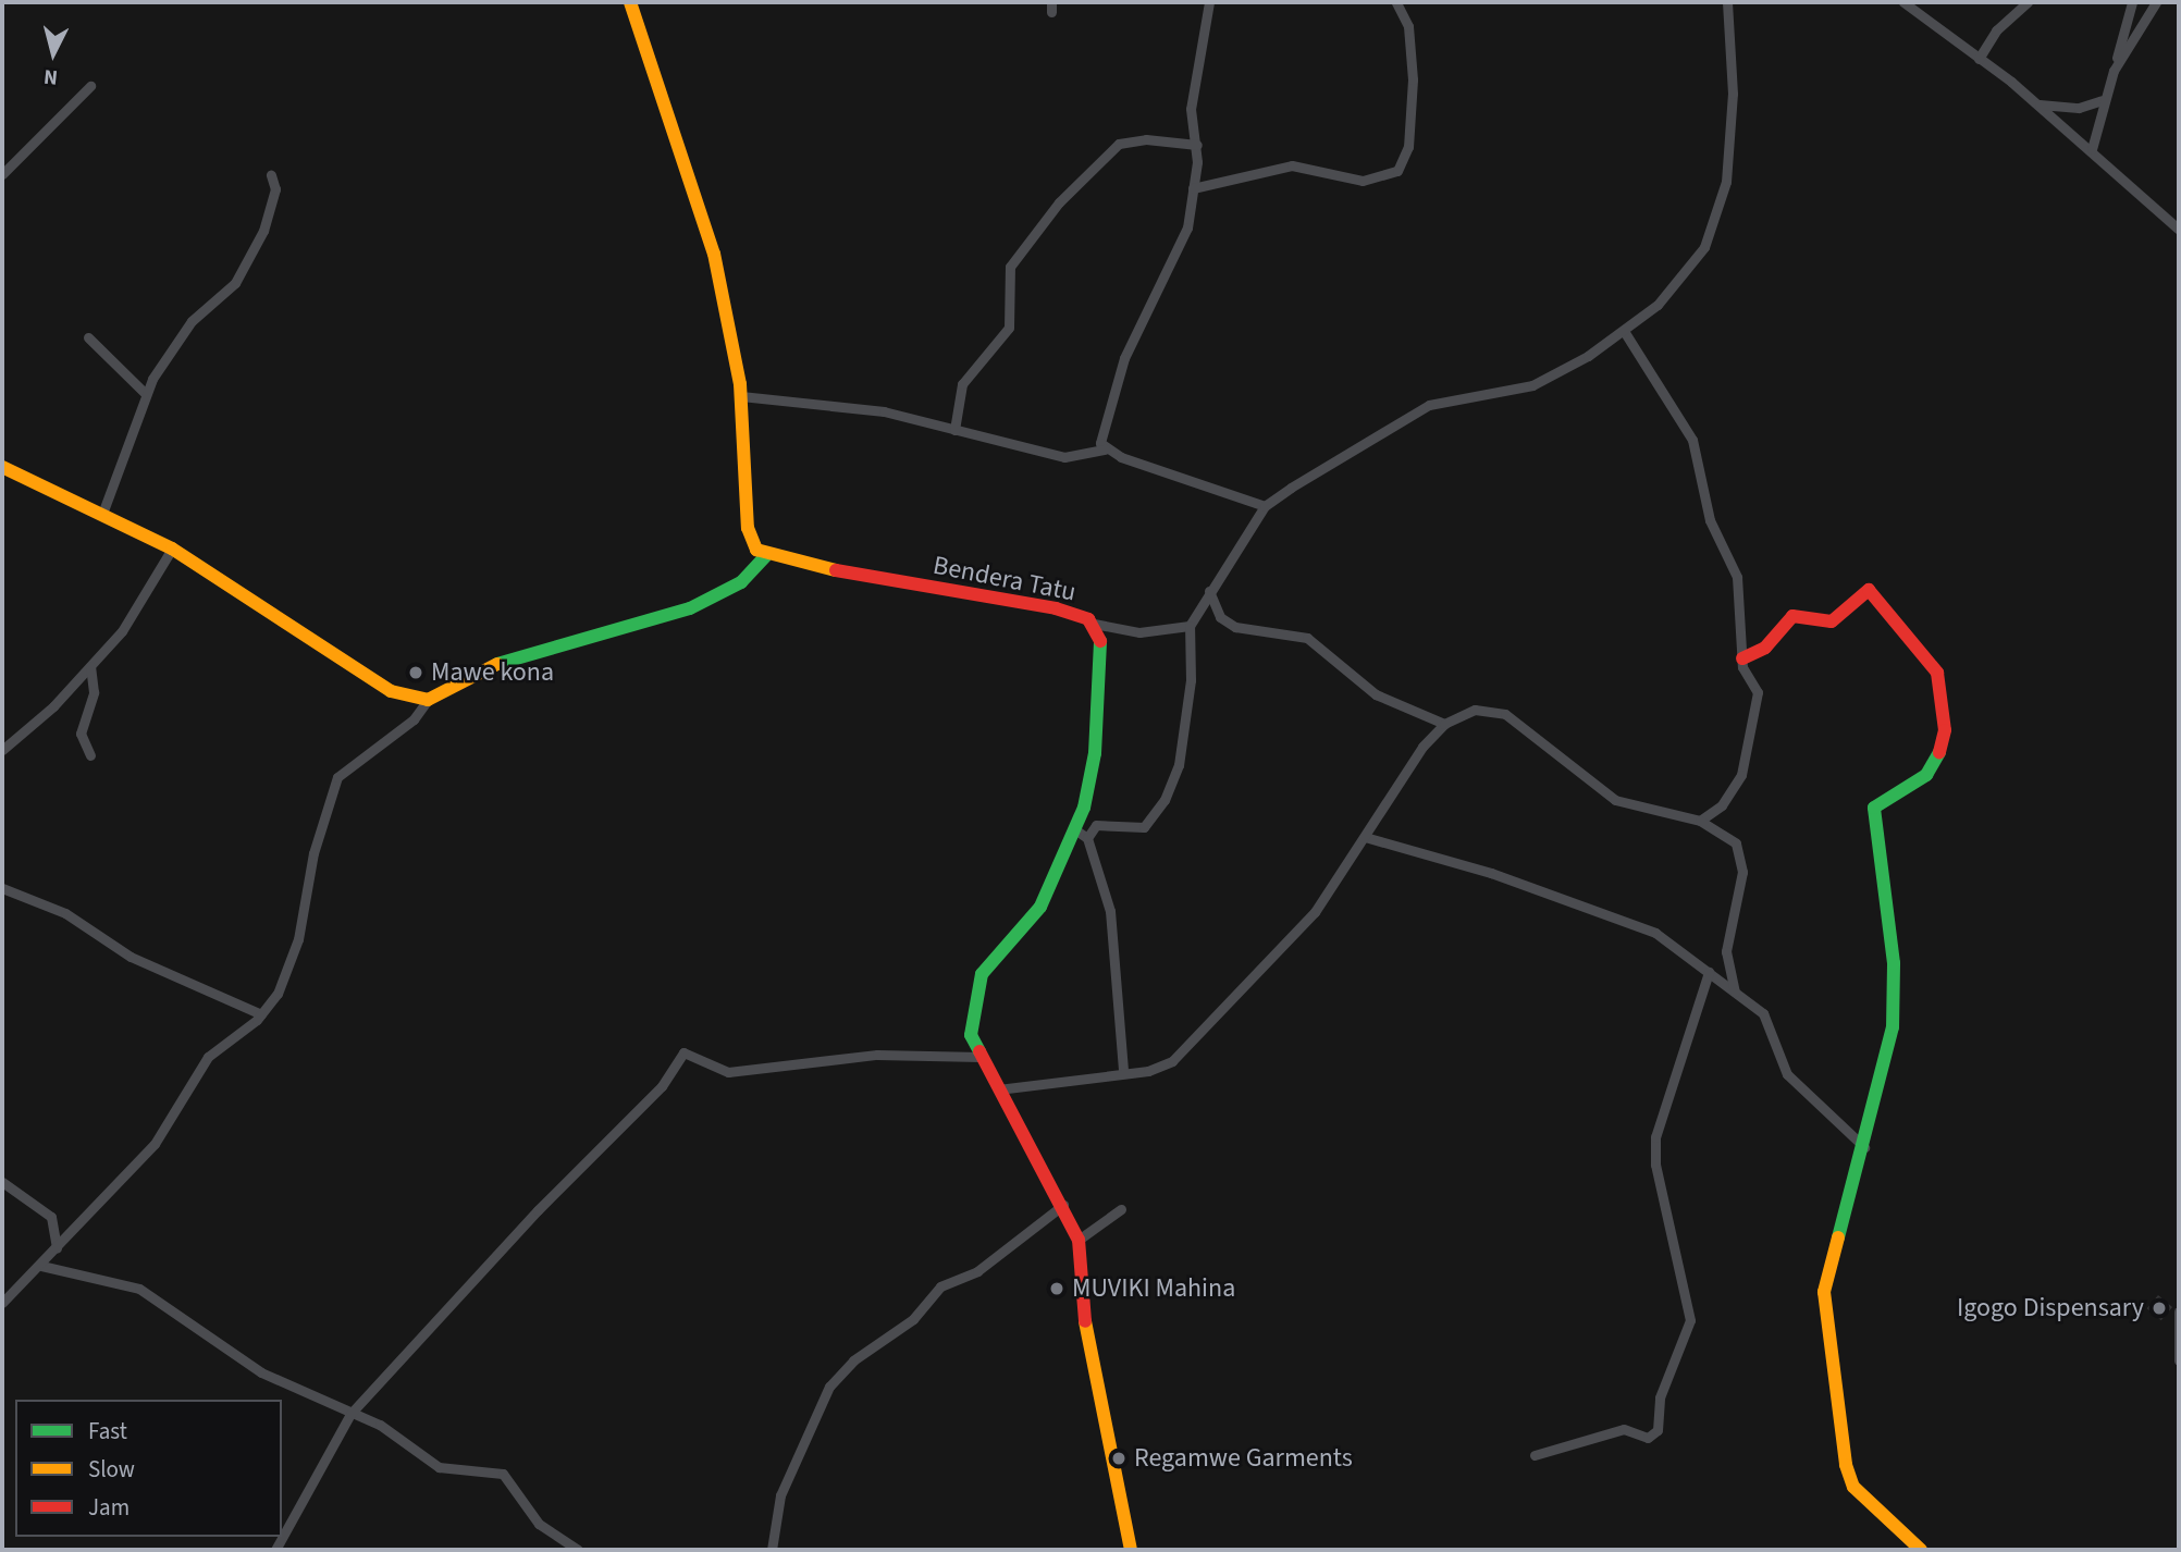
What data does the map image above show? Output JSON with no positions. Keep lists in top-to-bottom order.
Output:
{
  "streets": {
    "street": ["Bendera Tatu"]
  },
  "places": [
    "Mawe kona",
    "MUVIKI Mahina",
    "Igogo Dispensary",
    "Regamwe Garments"
  ],
  "legend": ["Fast", "Slow", "Jam"],
  "north": "bottom"
}
